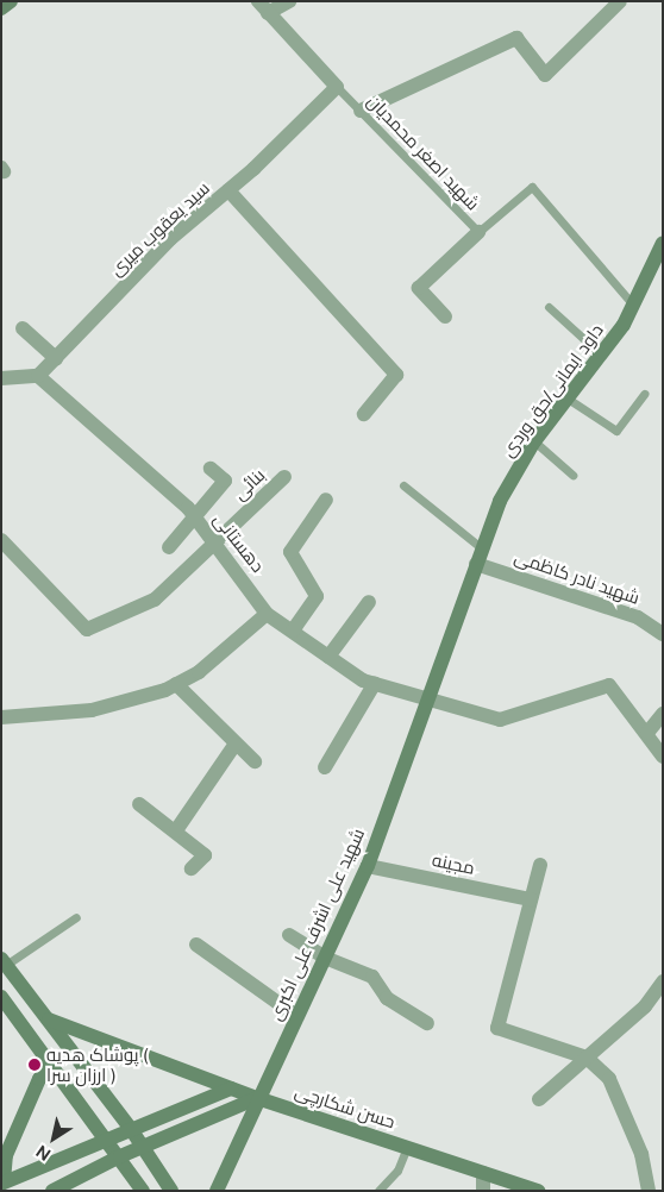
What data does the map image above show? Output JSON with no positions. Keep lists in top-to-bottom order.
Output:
{
  "streets": {
    "street": [
      "سید یعقوب میری",
      "داود ایمانی/حق وردی",
      "بنائی",
      "دهستانی",
      "شهید نادر کاظمی",
      "مجینه",
      "شهید علی اشرف علی اکبری",
      "حسن شکارچی"
    ],
    "lane": ["شهید اصغر محمدیان"]
  },
  "crossings": [
    ["شهید اصغر محمدیان", "سید یعقوب میری"],
    ["شهید اصغر محمدیان", "داود ایمانی/حق وردی"],
    ["سید یعقوب میری", "دهستانی"],
    ["داود ایمانی/حق وردی", "دهستانی"],
    ["داود ایمانی/حق وردی", "شهید نادر کاظمی"],
    ["داود ایمانی/حق وردی", "شهید علی اشرف علی اکبری"],
    ["بنائی", "دهستانی"],
    ["دهستانی", "شهید علی اشرف علی اکبری"],
    ["مجینه", "شهید علی اشرف علی اکبری"],
    ["شهید علی اشرف علی اکبری", "حسن شکارچی"]
  ],
  "places": ["پوشاک هدیه ( ارزان سرا )"],
  "north": "bottom left"
}
